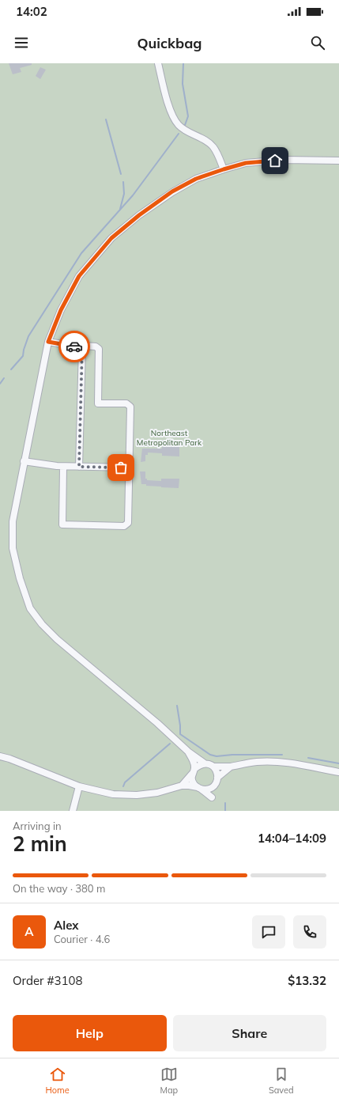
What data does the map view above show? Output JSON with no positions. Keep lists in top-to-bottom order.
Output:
{
  "parks": ["Northeast Metropolitan Park"],
  "page": {
    "status": "14:02",
    "header": "Quickbag",
    "heading": ["2 min", "Arriving in", "14:04–14:09"],
    "panel": [
      "Alex",
      "Courier · 4.6",
      "Order #3108",
      "$13.32"
    ],
    "bar": "On the way · 380 m",
    "round": "A",
    "buttons": ["Help", "Share"],
    "tabs": ["Home", "Map", "Saved"]
  }
}
